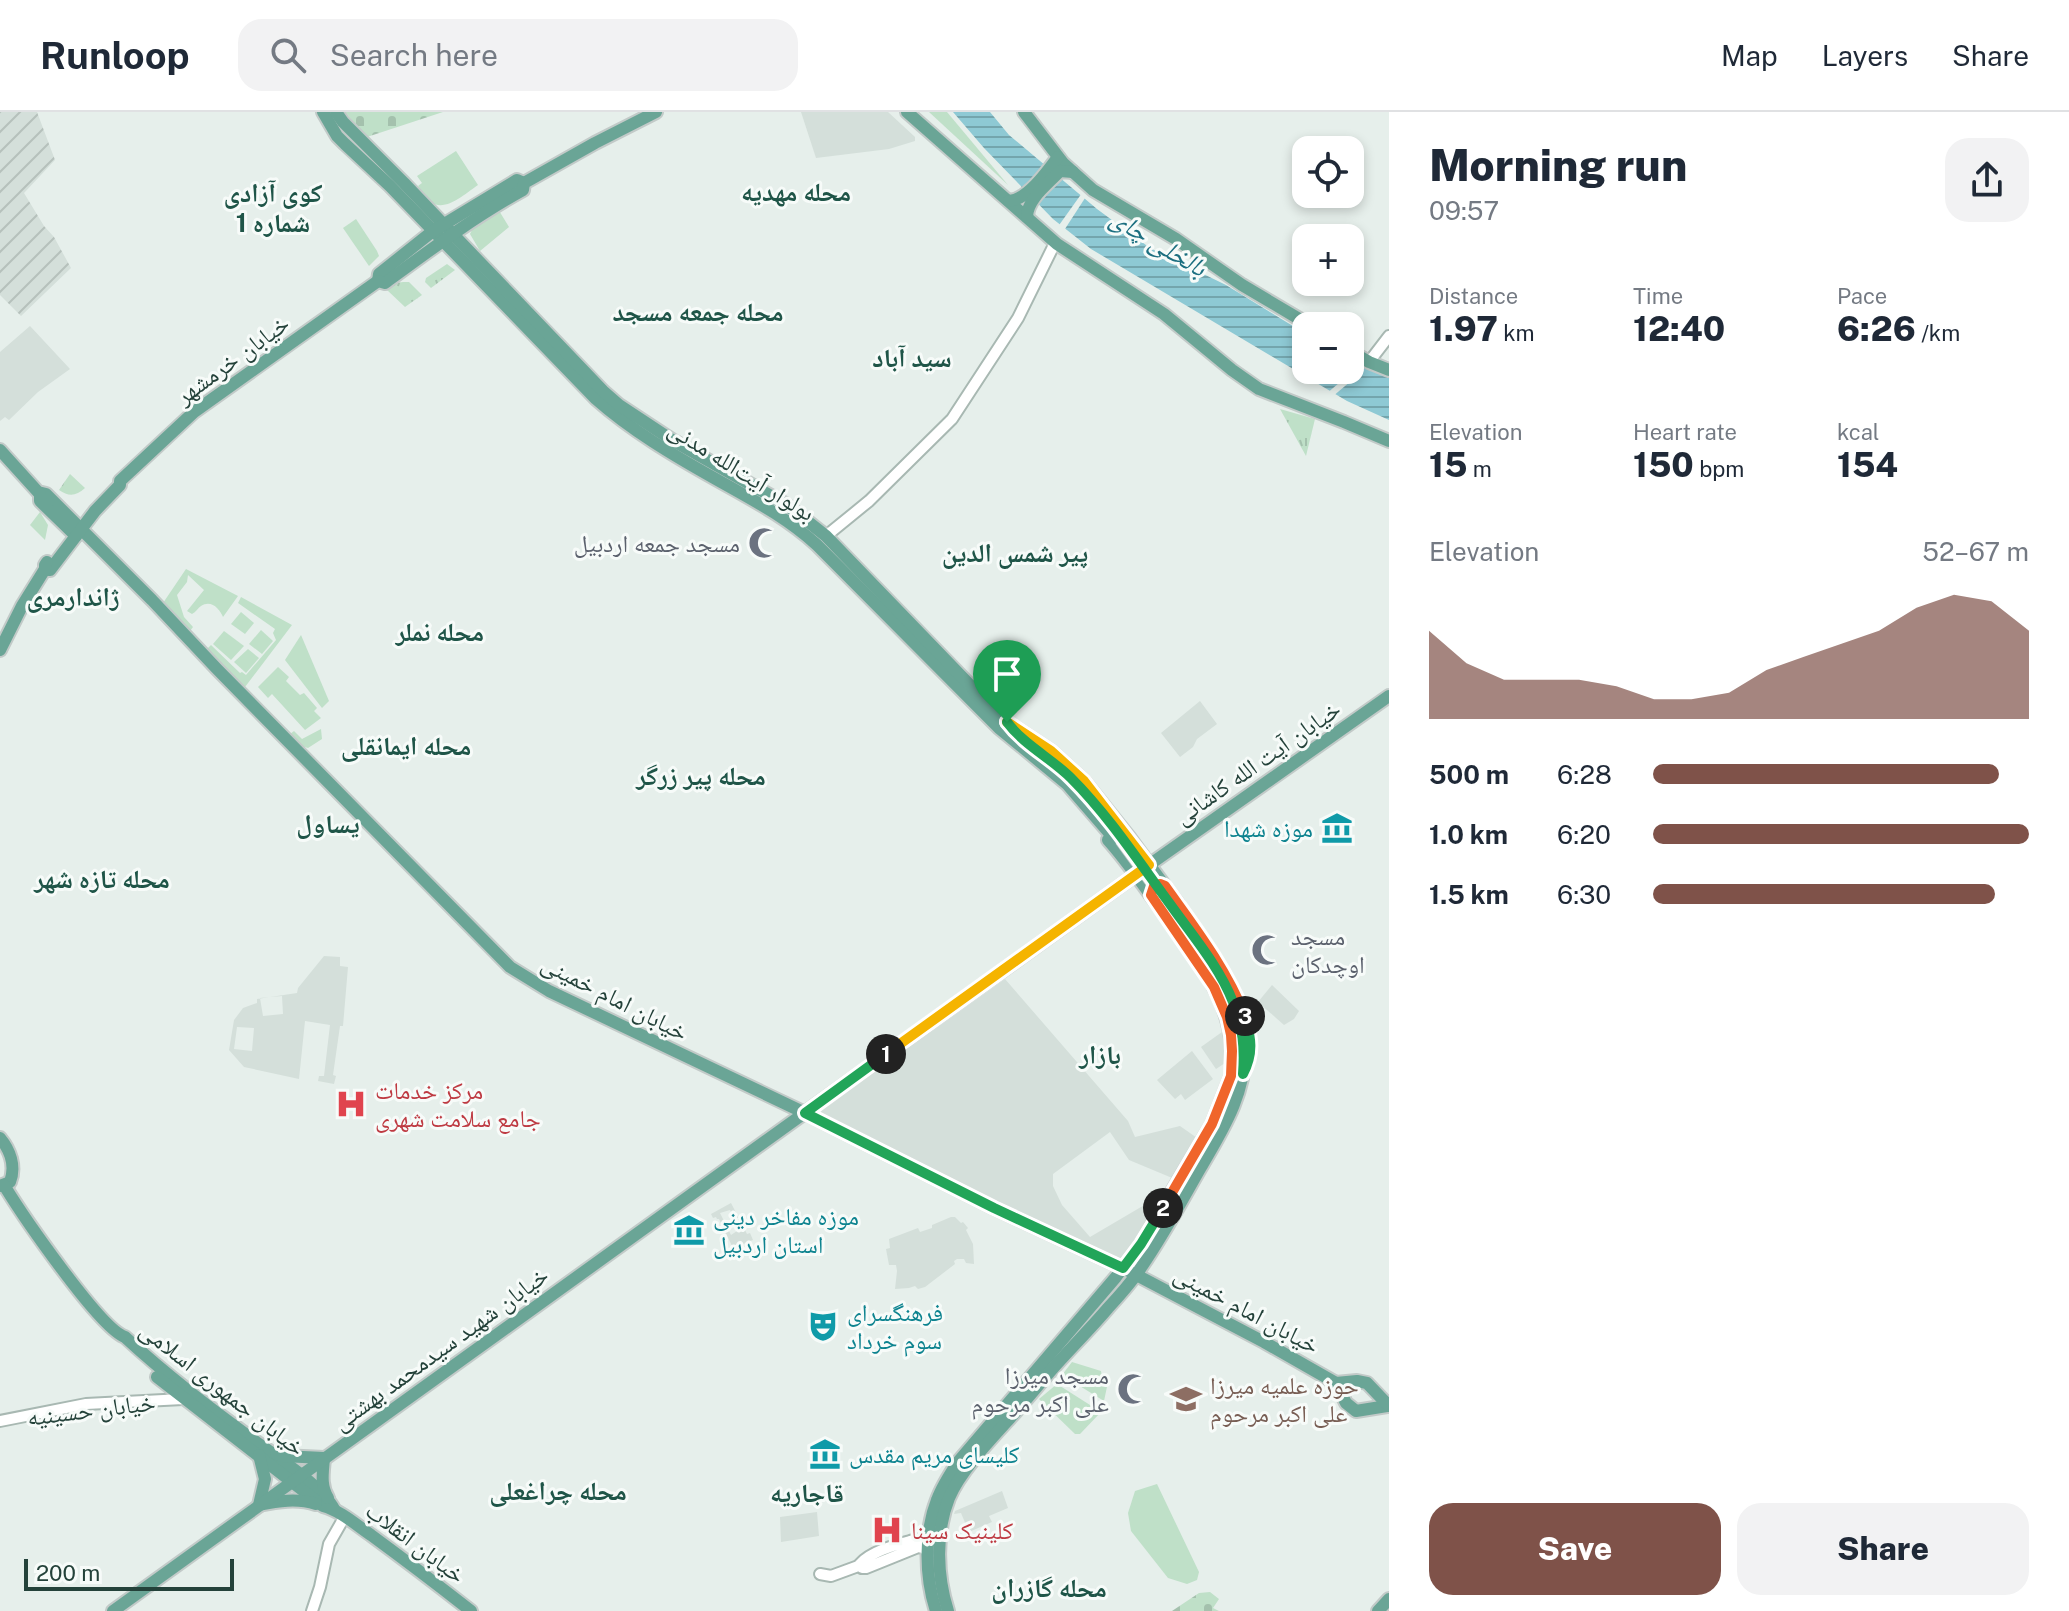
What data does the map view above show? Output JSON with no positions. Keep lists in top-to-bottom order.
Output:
{
  "streets": {
    "main road": [
      "خیابان خرمشهر",
      "بولوار آیت‌الله مدنی",
      "خیابان آیت الله کاشانی",
      "خیابان امام خمینی",
      "خیابان شهید سیدمحمد بهشتی",
      "خیابان جمهوری اسلامی",
      "خیابان انقلاب"
    ],
    "street": ["خیابان حسینیه"]
  },
  "crossings": [
    ["خیابان خرمشهر", "بولوار آیت‌الله مدنی"],
    ["خیابان خرمشهر", "خیابان امام خمینی"],
    ["خیابان امام خمینی", "خیابان شهید سیدمحمد بهشتی"],
    ["خیابان شهید سیدمحمد بهشتی", "خیابان جمهوری اسلامی"],
    ["خیابان جمهوری اسلامی", "خیابان حسینیه"],
    ["خیابان جمهوری اسلامی", "خیابان انقلاب"]
  ],
  "districts": [
    "محله مهدیه",
    "کوی آزادی شماره 1",
    "محله جمعه مسجد",
    "سید آباد",
    "پیر شمس الدین",
    "ژاندارمری",
    "محله نملر",
    "محله ایمانقلی",
    "محله پیر زرگر",
    "یساول",
    "محله تازه شهر",
    "بازار",
    "محله چراغعلی",
    "قاجاریه",
    "محله گازران"
  ],
  "water": ["بالخلی چای"],
  "places": {
    "mosque": ["مسجد جمعه اردبیل", "مسجد اوچدکان", "مسجد میرزا علی اکبر مرحوم"],
    "museum": ["موزه شهدا", "موزه مفاخر دینی استان اردبیل", "کلیسای مریم مقدس"],
    "hospital": ["مرکز خدمات جامع سلامت شهری", "کلینیک سینا"],
    "theatre": ["فرهنگسرای سوم خرداد"],
    "school or university": ["حوزه علمیه میرزا علی اکبر مرحوم"]
  },
  "scale_bar": "200 m",
  "page": {
    "header": "Runloop",
    "search": "Search here",
    "nav": ["Map", "Layers", "Share"],
    "heading": ["Morning run", "09:57"],
    "map_buttons": ["+", "−"],
    "stats": [
      ["Distance", "1.97 km"],
      ["Time", "12:40"],
      ["Pace", "6:26 /km"],
      ["Elevation", "15 m"],
      ["Heart rate", "150 bpm"],
      ["kcal", "154"]
    ],
    "chart": ["Elevation", "52–67 m"],
    "list": [
      {
        "name": "500 m",
        "note": "6:28"
      },
      {
        "name": "1.0 km",
        "note": "6:20"
      },
      {
        "name": "1.5 km",
        "note": "6:30"
      }
    ],
    "pins": ["3", "1", "2"],
    "buttons": ["Save", "Share"],
    "scale": "200 m"
  }
}
